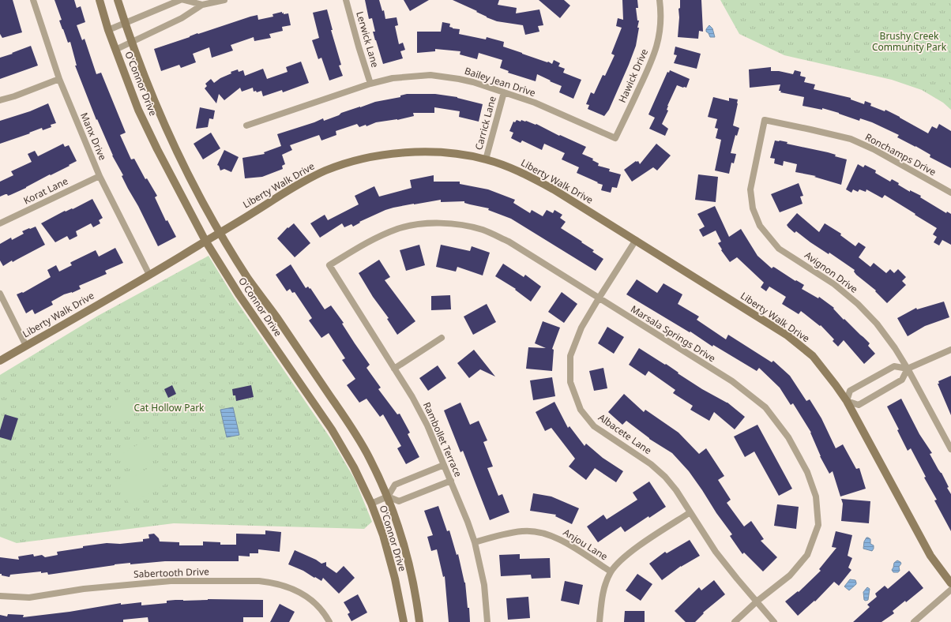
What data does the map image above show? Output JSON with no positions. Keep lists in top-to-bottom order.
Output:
{
  "streets": {
    "main road": ["O'Connor Drive", "Liberty Walk Drive"],
    "street": [
      "Lerwick Lane",
      "Hawick Drive",
      "Bailey Jean Drive",
      "Carrick Lane",
      "Manx Drive",
      "Ronchamps Drive",
      "Korat Lane",
      "Avignon Drive",
      "Marsala Springs Drive",
      "Albacete Lane",
      "Rambollet Terrace",
      "Anjou Lane",
      "Sabertooth Drive"
    ]
  },
  "crossings": [
    ["Lerwick Lane", "Bailey Jean Drive"],
    ["Hawick Drive", "Bailey Jean Drive"],
    ["Bailey Jean Drive", "Carrick Lane"],
    ["O'Connor Drive", "Liberty Walk Drive"],
    ["Carrick Lane", "Liberty Walk Drive"],
    ["Manx Drive", "Liberty Walk Drive"],
    ["Manx Drive", "Korat Lane"],
    ["Ronchamps Drive", "Avignon Drive"],
    ["Liberty Walk Drive", "Albacete Lane"],
    ["Marsala Springs Drive", "Albacete Lane"],
    ["Marsala Springs Drive", "Rambollet Terrace"],
    ["Rambollet Terrace", "Anjou Lane"]
  ],
  "parks": ["Brushy Creek Community Park", "Cat Hollow Park"]
}
